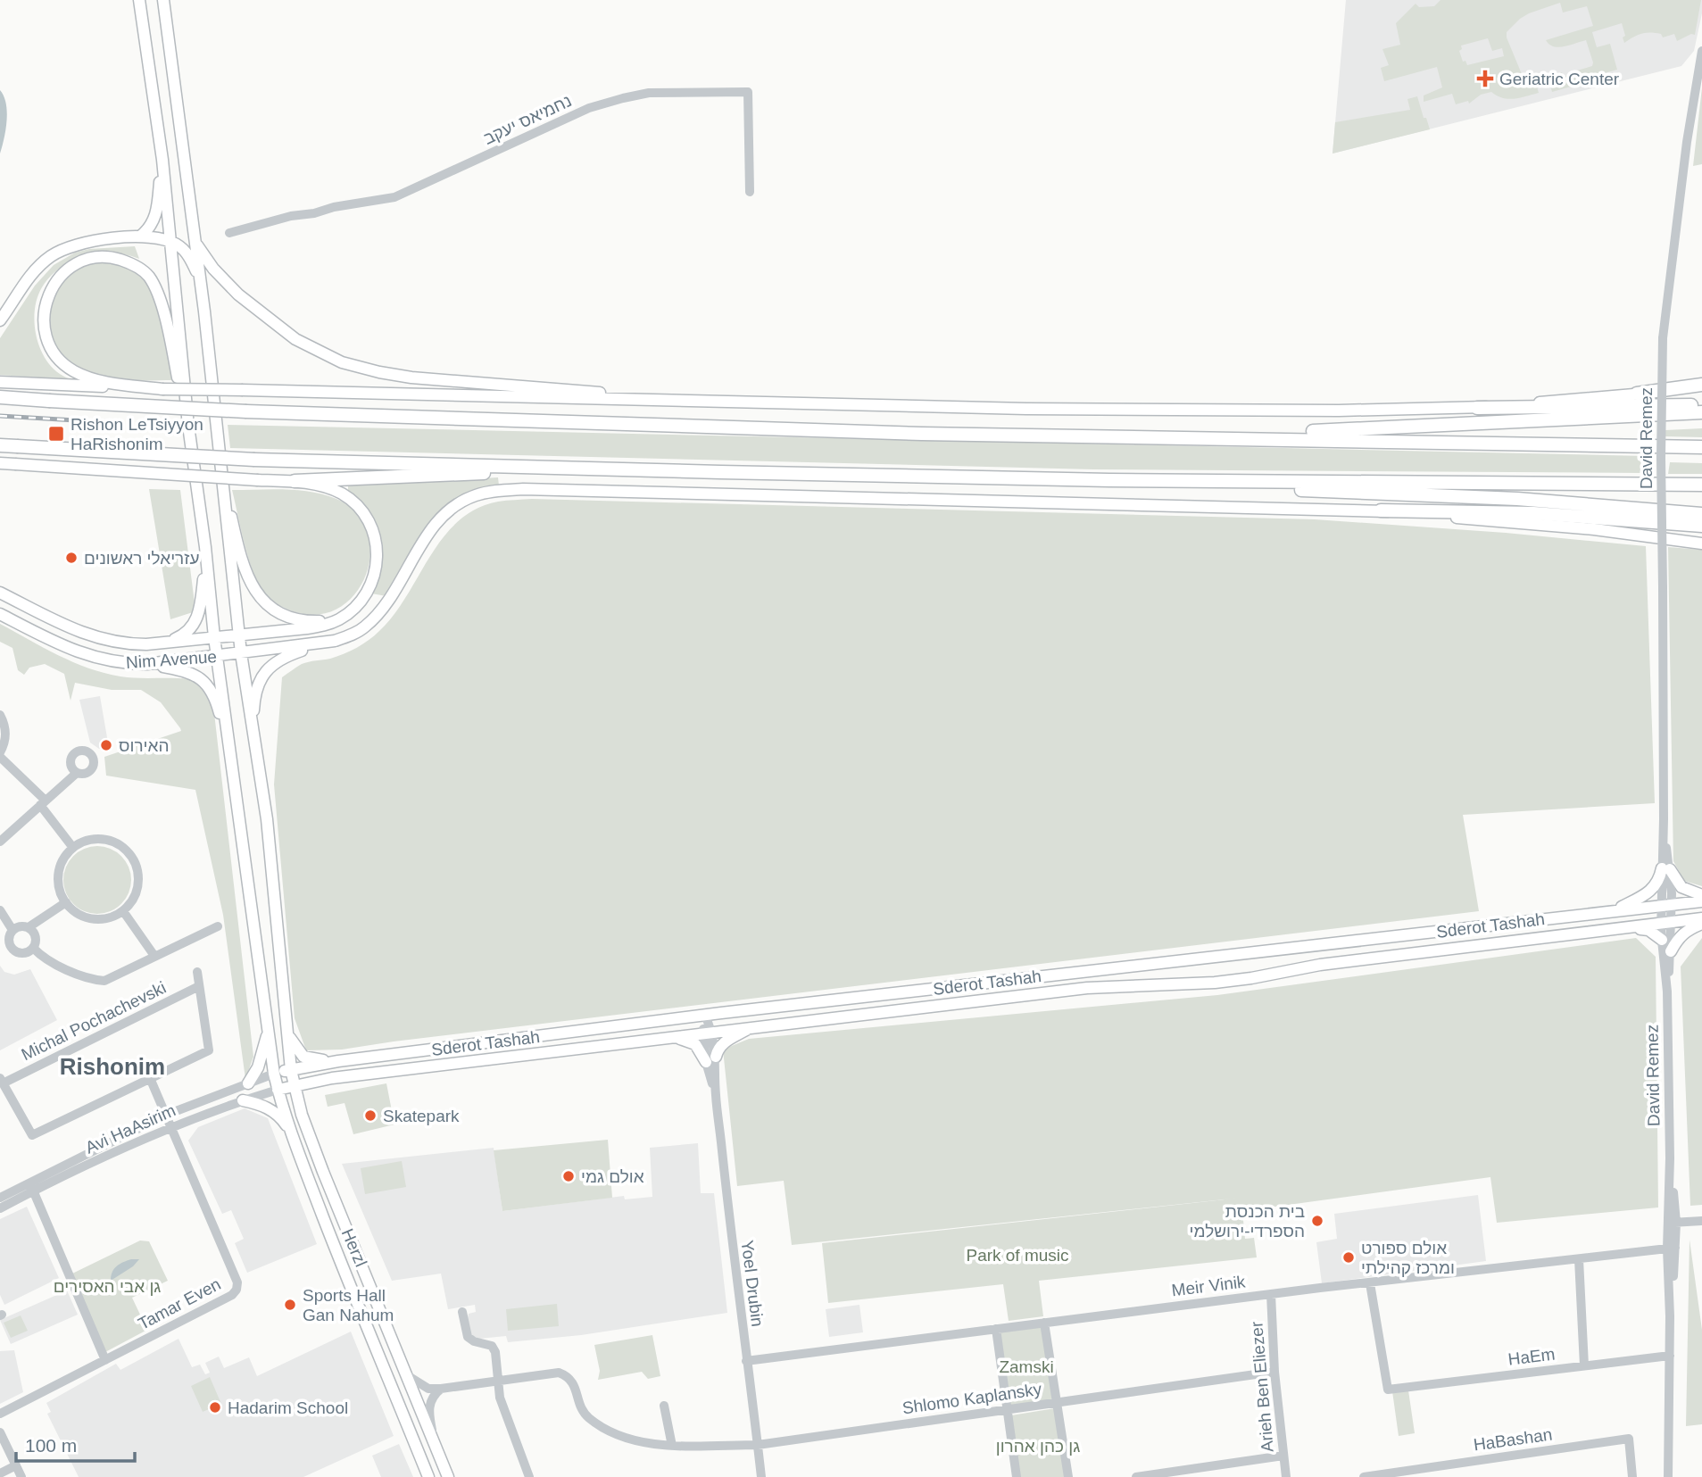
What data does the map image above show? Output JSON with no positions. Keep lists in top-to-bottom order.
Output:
{
  "streets": {
    "main road": ["Nim Avenue", "Sderot Tashah", "Herzl"],
    "street": [
      "נחמיאס יעקב",
      "David Remez",
      "Michal Pochachevski",
      "Avi HaAsirim",
      "Yoel Drubin",
      "Meir Vinik",
      "Tamar Even",
      "HaEm",
      "Arieh Ben Eliezer",
      "Shlomo Kaplansky",
      "HaBashan"
    ]
  },
  "crossings": [
    ["David Remez", "Sderot Tashah"],
    ["David Remez", "Meir Vinik"],
    ["David Remez", "HaEm"],
    ["Sderot Tashah", "Avi HaAsirim"],
    ["Sderot Tashah", "Herzl"],
    ["Sderot Tashah", "Yoel Drubin"],
    ["Avi HaAsirim", "Herzl"],
    ["Avi HaAsirim", "Tamar Even"],
    ["Yoel Drubin", "Meir Vinik"],
    ["Yoel Drubin", "Shlomo Kaplansky"],
    ["Meir Vinik", "HaEm"],
    ["Meir Vinik", "Arieh Ben Eliezer"],
    ["Arieh Ben Eliezer", "Shlomo Kaplansky"]
  ],
  "districts": ["Rishonim"],
  "parks": [
    "Park of music",
    "גן אבי האסירים",
    "Zamski",
    "גן כהן אהרון"
  ],
  "places": {
    "health": ["Geriatric Center"],
    "transit": ["Rishon LeTsiyyon HaRishonim"],
    "other": [
      "עזריאלי ראשונים",
      "האירוס",
      "Skatepark",
      "אולם גמי",
      "בית הכנסת הספרדי-ירושלמי",
      "אולם ספורט ומרכז קהילתי",
      "Sports Hall Gan Nahum",
      "Hadarim School"
    ]
  },
  "scale_bar": "100 m"
}
